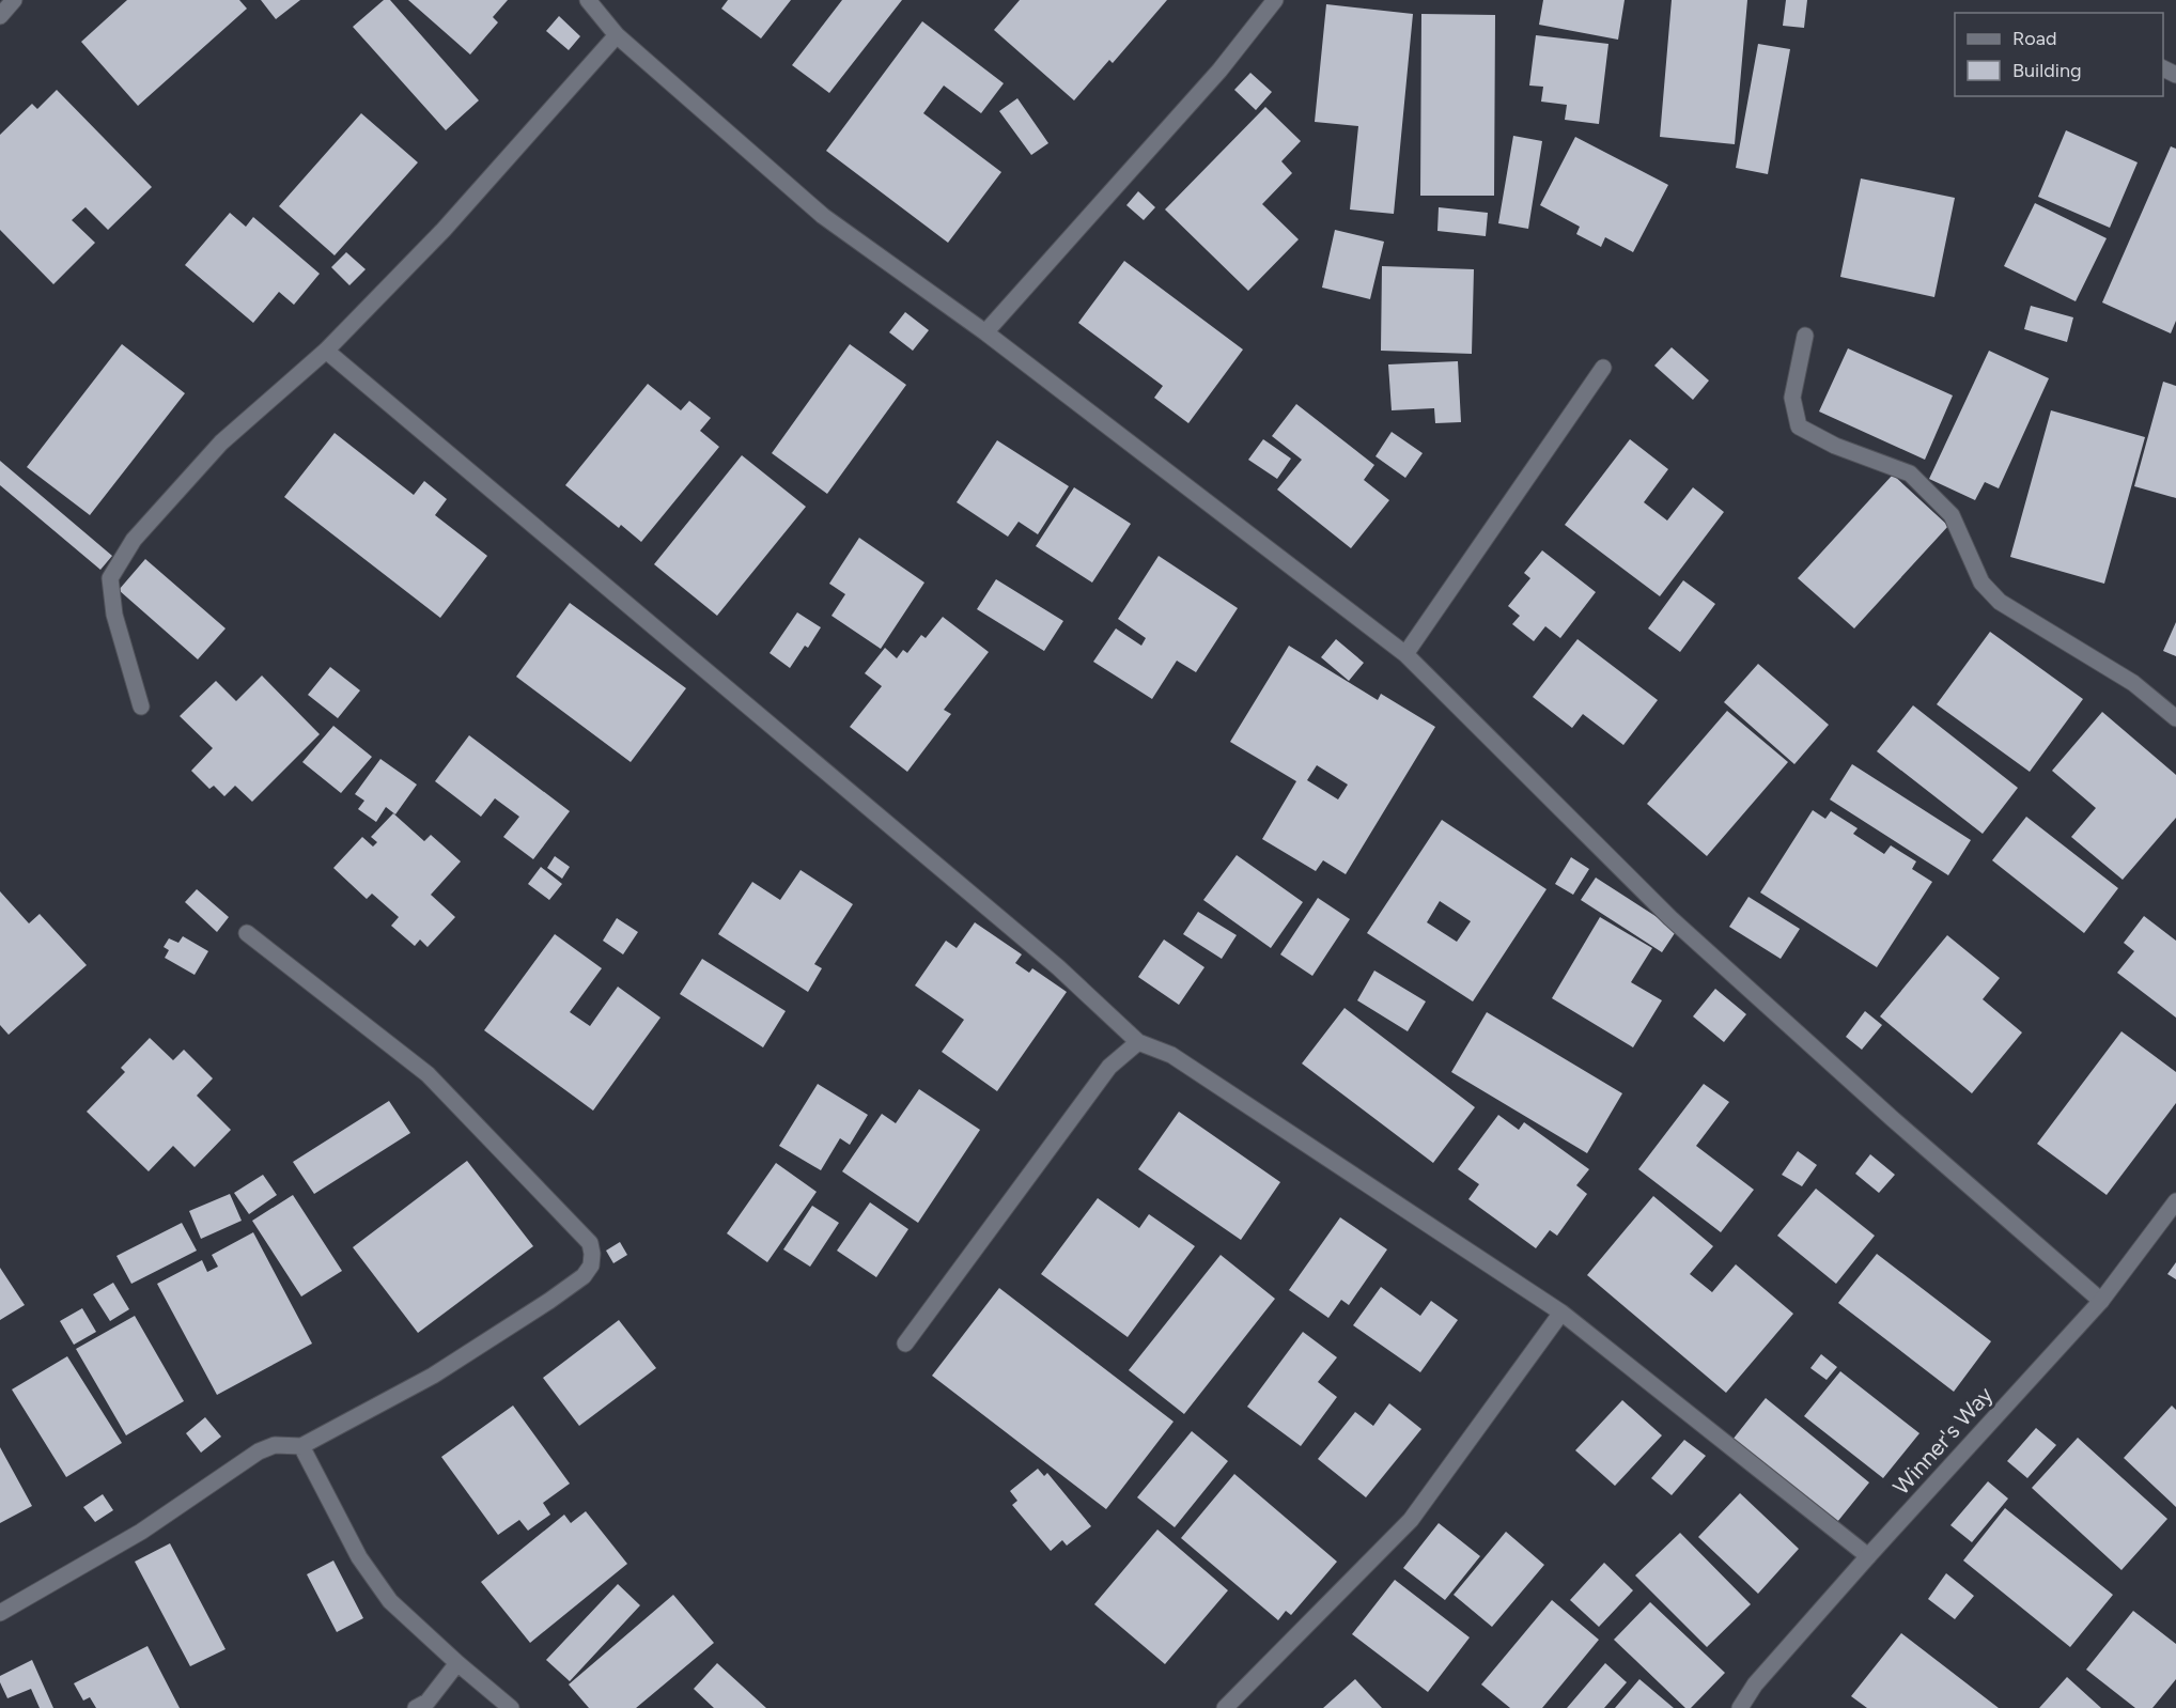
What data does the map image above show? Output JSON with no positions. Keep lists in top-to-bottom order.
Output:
{
  "streets": {
    "street": ["Winner's Way"]
  },
  "legend": ["Road", "Building"]
}
